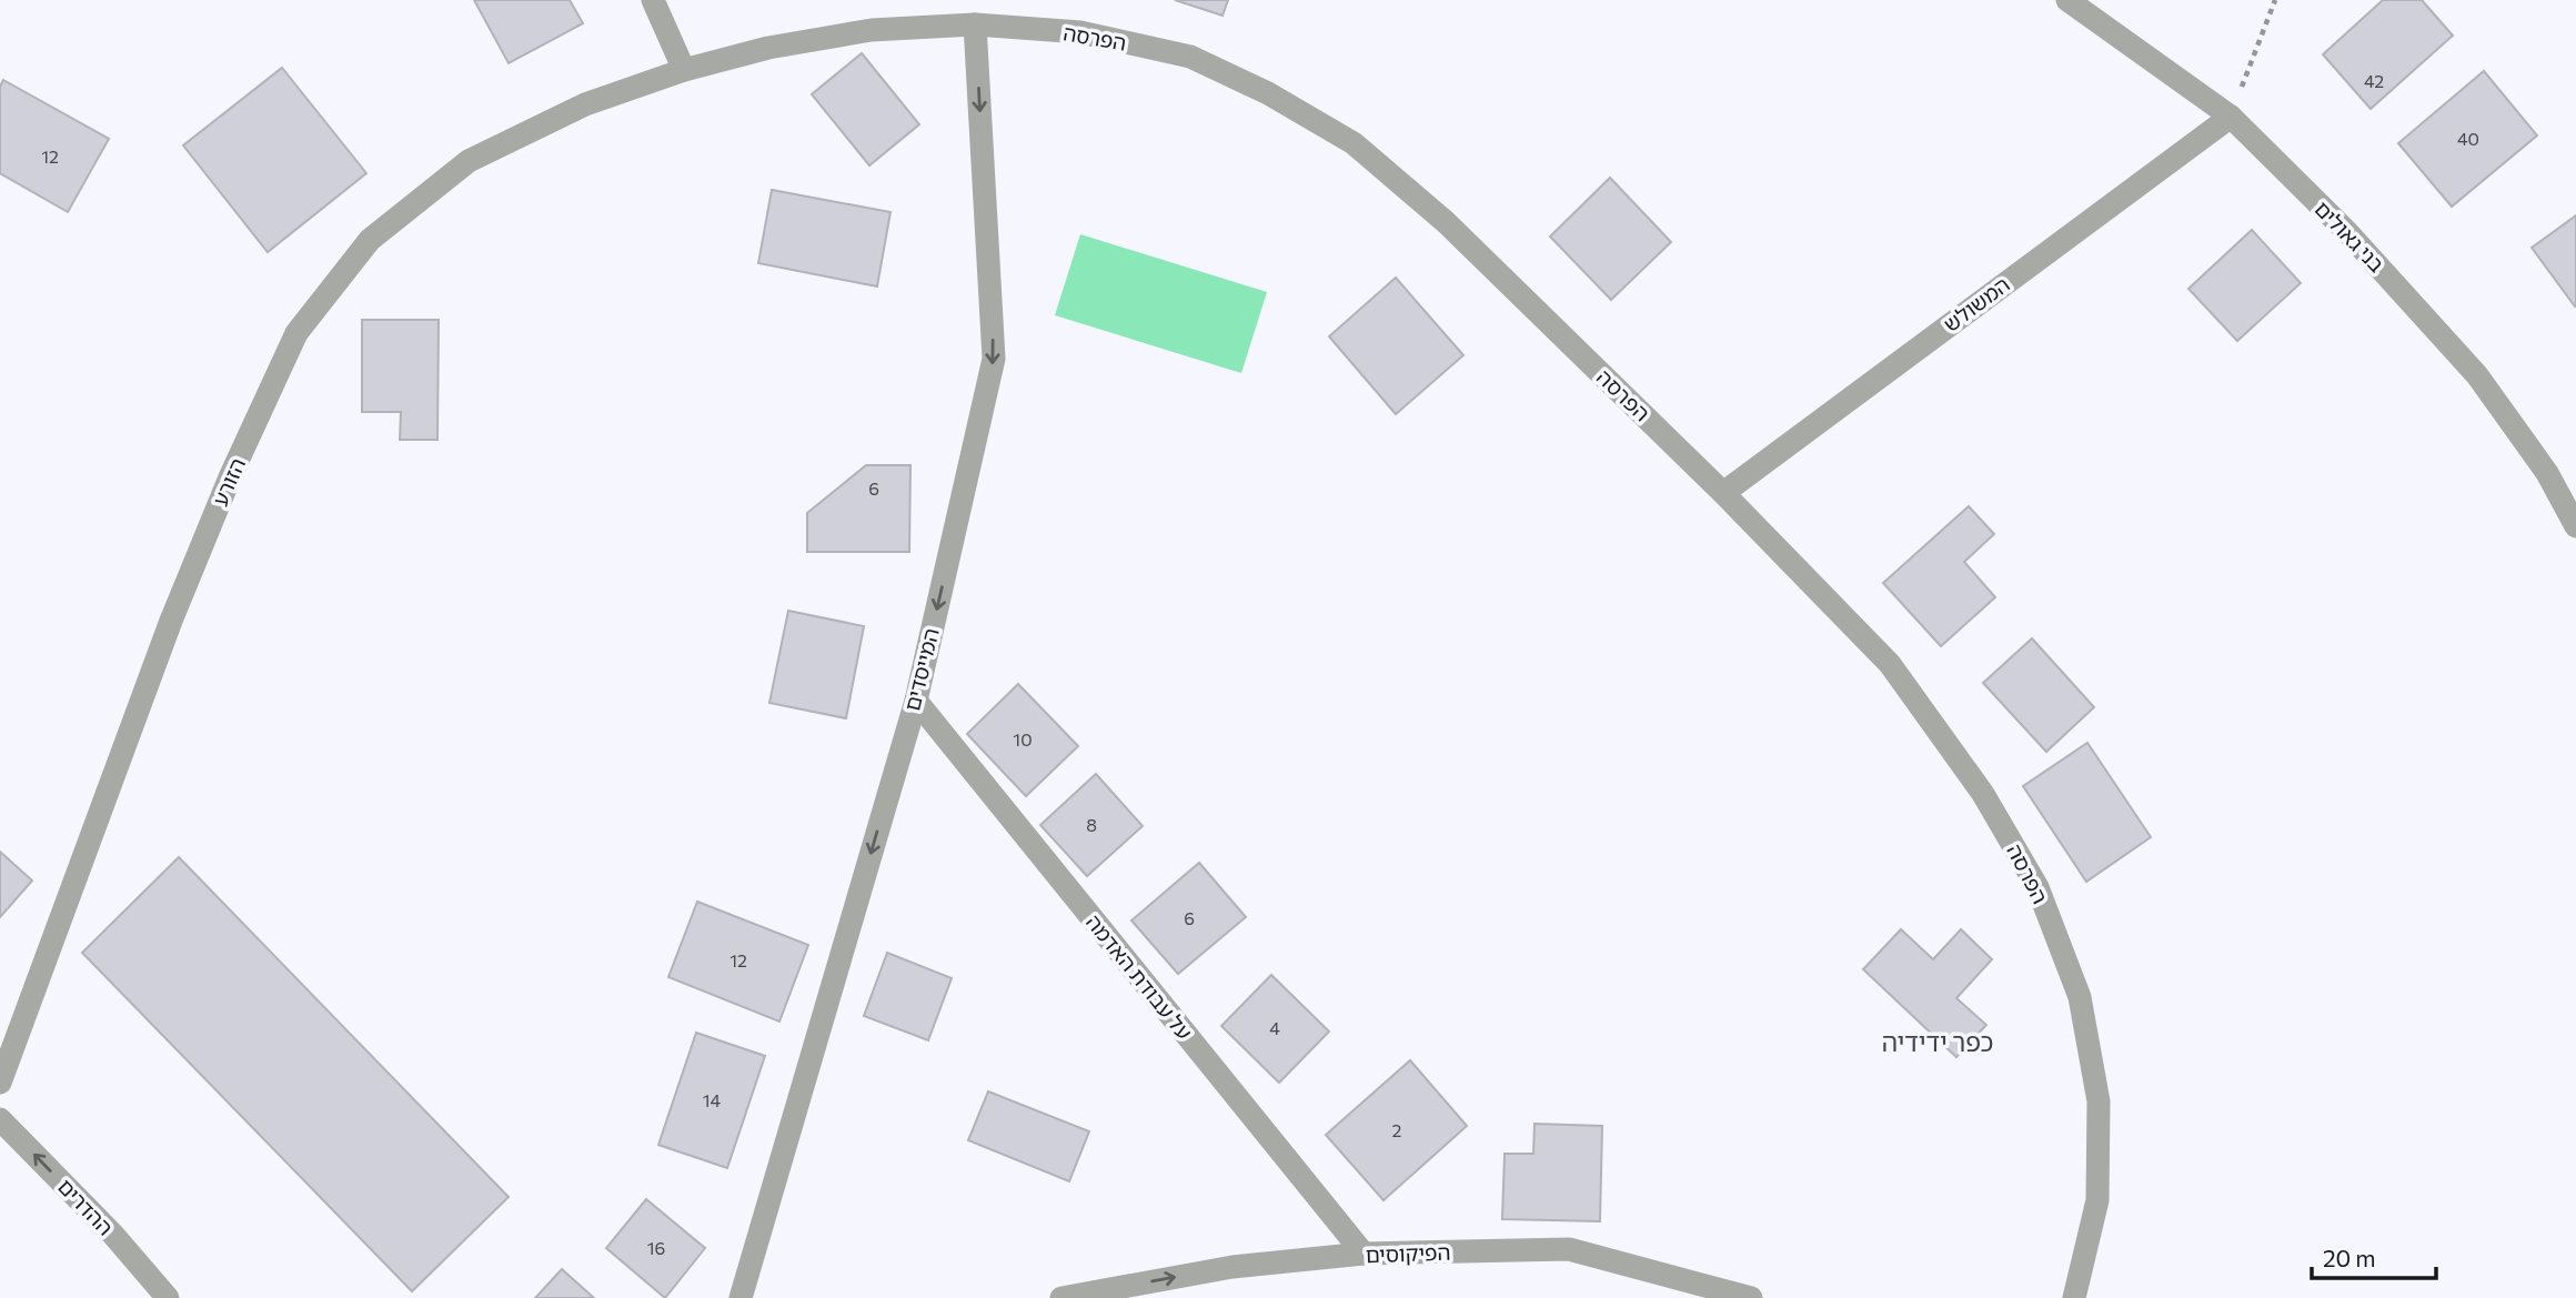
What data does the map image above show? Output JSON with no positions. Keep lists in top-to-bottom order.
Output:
{
  "streets": {
    "street": [
      "הפרסה",
      "בני גאולים",
      "המשולש",
      "הזורע",
      "המייסדים",
      "על עבודת האדמה",
      "ההדרים",
      "הפיקוסים"
    ]
  },
  "crossings": [
    ["הפרסה", "המשולש"],
    ["הפרסה", "הזורע"],
    ["הפרסה", "המייסדים"],
    ["בני גאולים", "המשולש"],
    ["המייסדים", "על עבודת האדמה"],
    ["על עבודת האדמה", "הפיקוסים"]
  ],
  "one_way": ["המייסדים", "ההדרים", "הפיקוסים"],
  "districts": ["כפר ידידיה"],
  "house_numbers": [
    "42",
    "40",
    "12",
    "6",
    "10",
    "8",
    "6",
    "12",
    "4",
    "14",
    "2",
    "16"
  ],
  "scale_bar": "20 m"
}
